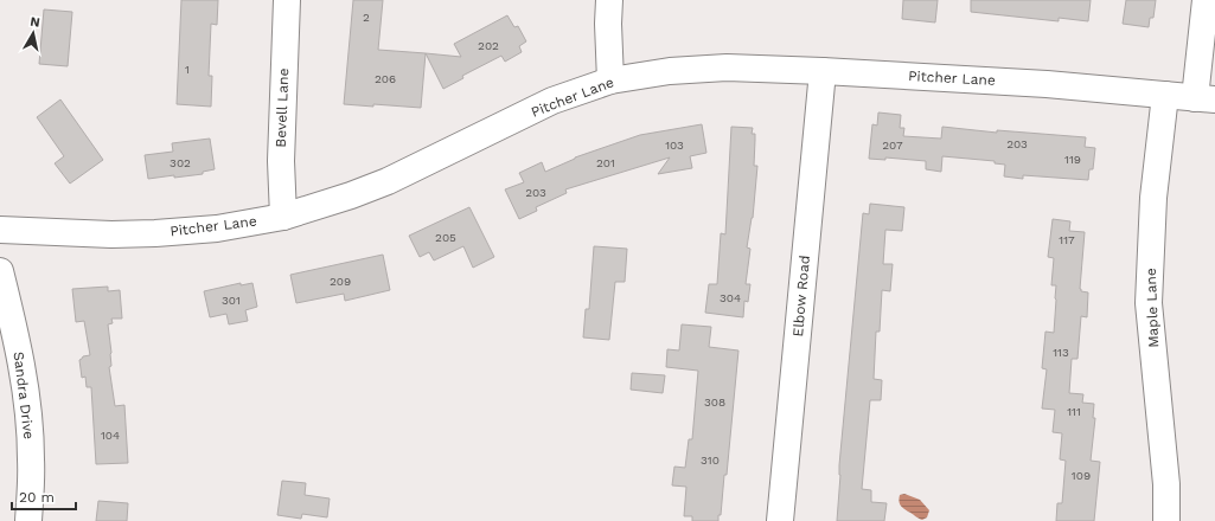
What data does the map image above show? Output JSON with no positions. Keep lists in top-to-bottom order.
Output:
{
  "streets": {
    "street": [
      "Pitcher Lane",
      "Bevell Lane",
      "Elbow Road",
      "Maple Lane",
      "Sandra Drive"
    ]
  },
  "crossings": [
    ["Pitcher Lane", "Bevell Lane"],
    ["Pitcher Lane", "Elbow Road"],
    ["Pitcher Lane", "Maple Lane"]
  ],
  "house_numbers": [
    "2",
    "202",
    "1",
    "206",
    "203",
    "103",
    "207",
    "119",
    "302",
    "201",
    "203",
    "205",
    "117",
    "209",
    "304",
    "301",
    "113",
    "308",
    "111",
    "104",
    "310",
    "109"
  ],
  "scale_bar": "20 m",
  "north": "top"
}
